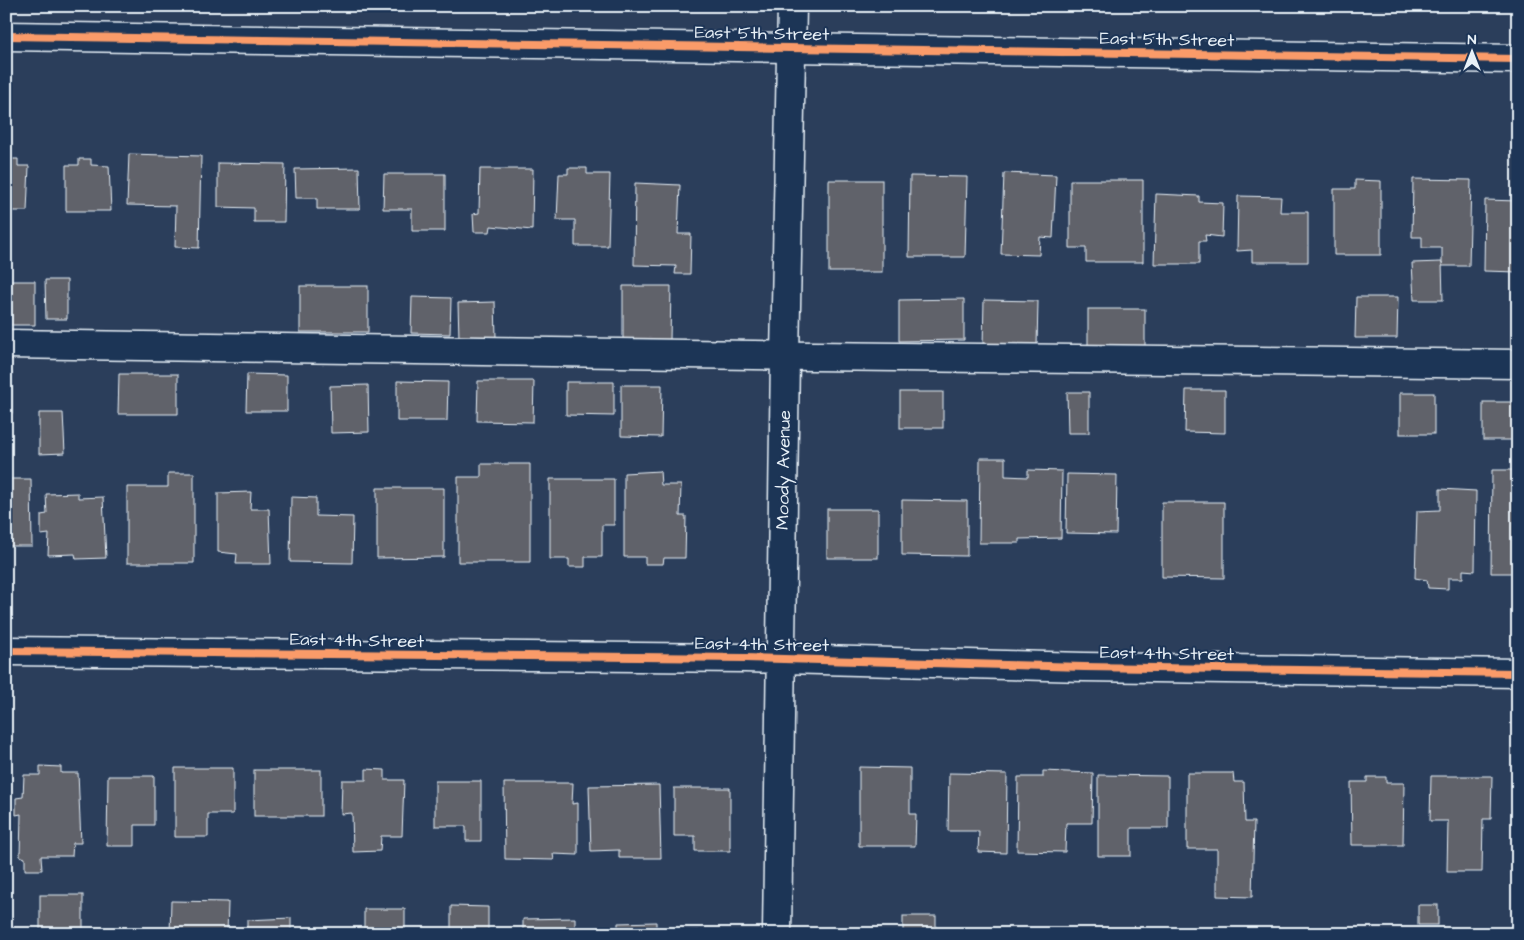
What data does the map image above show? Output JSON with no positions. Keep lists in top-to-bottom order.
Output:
{
  "streets": {
    "street": ["East 5th Street", "Moody Avenue", "East 4th Street"]
  },
  "crossings": [
    ["East 5th Street", "Moody Avenue"],
    ["Moody Avenue", "East 4th Street"]
  ],
  "north": "top"
}
